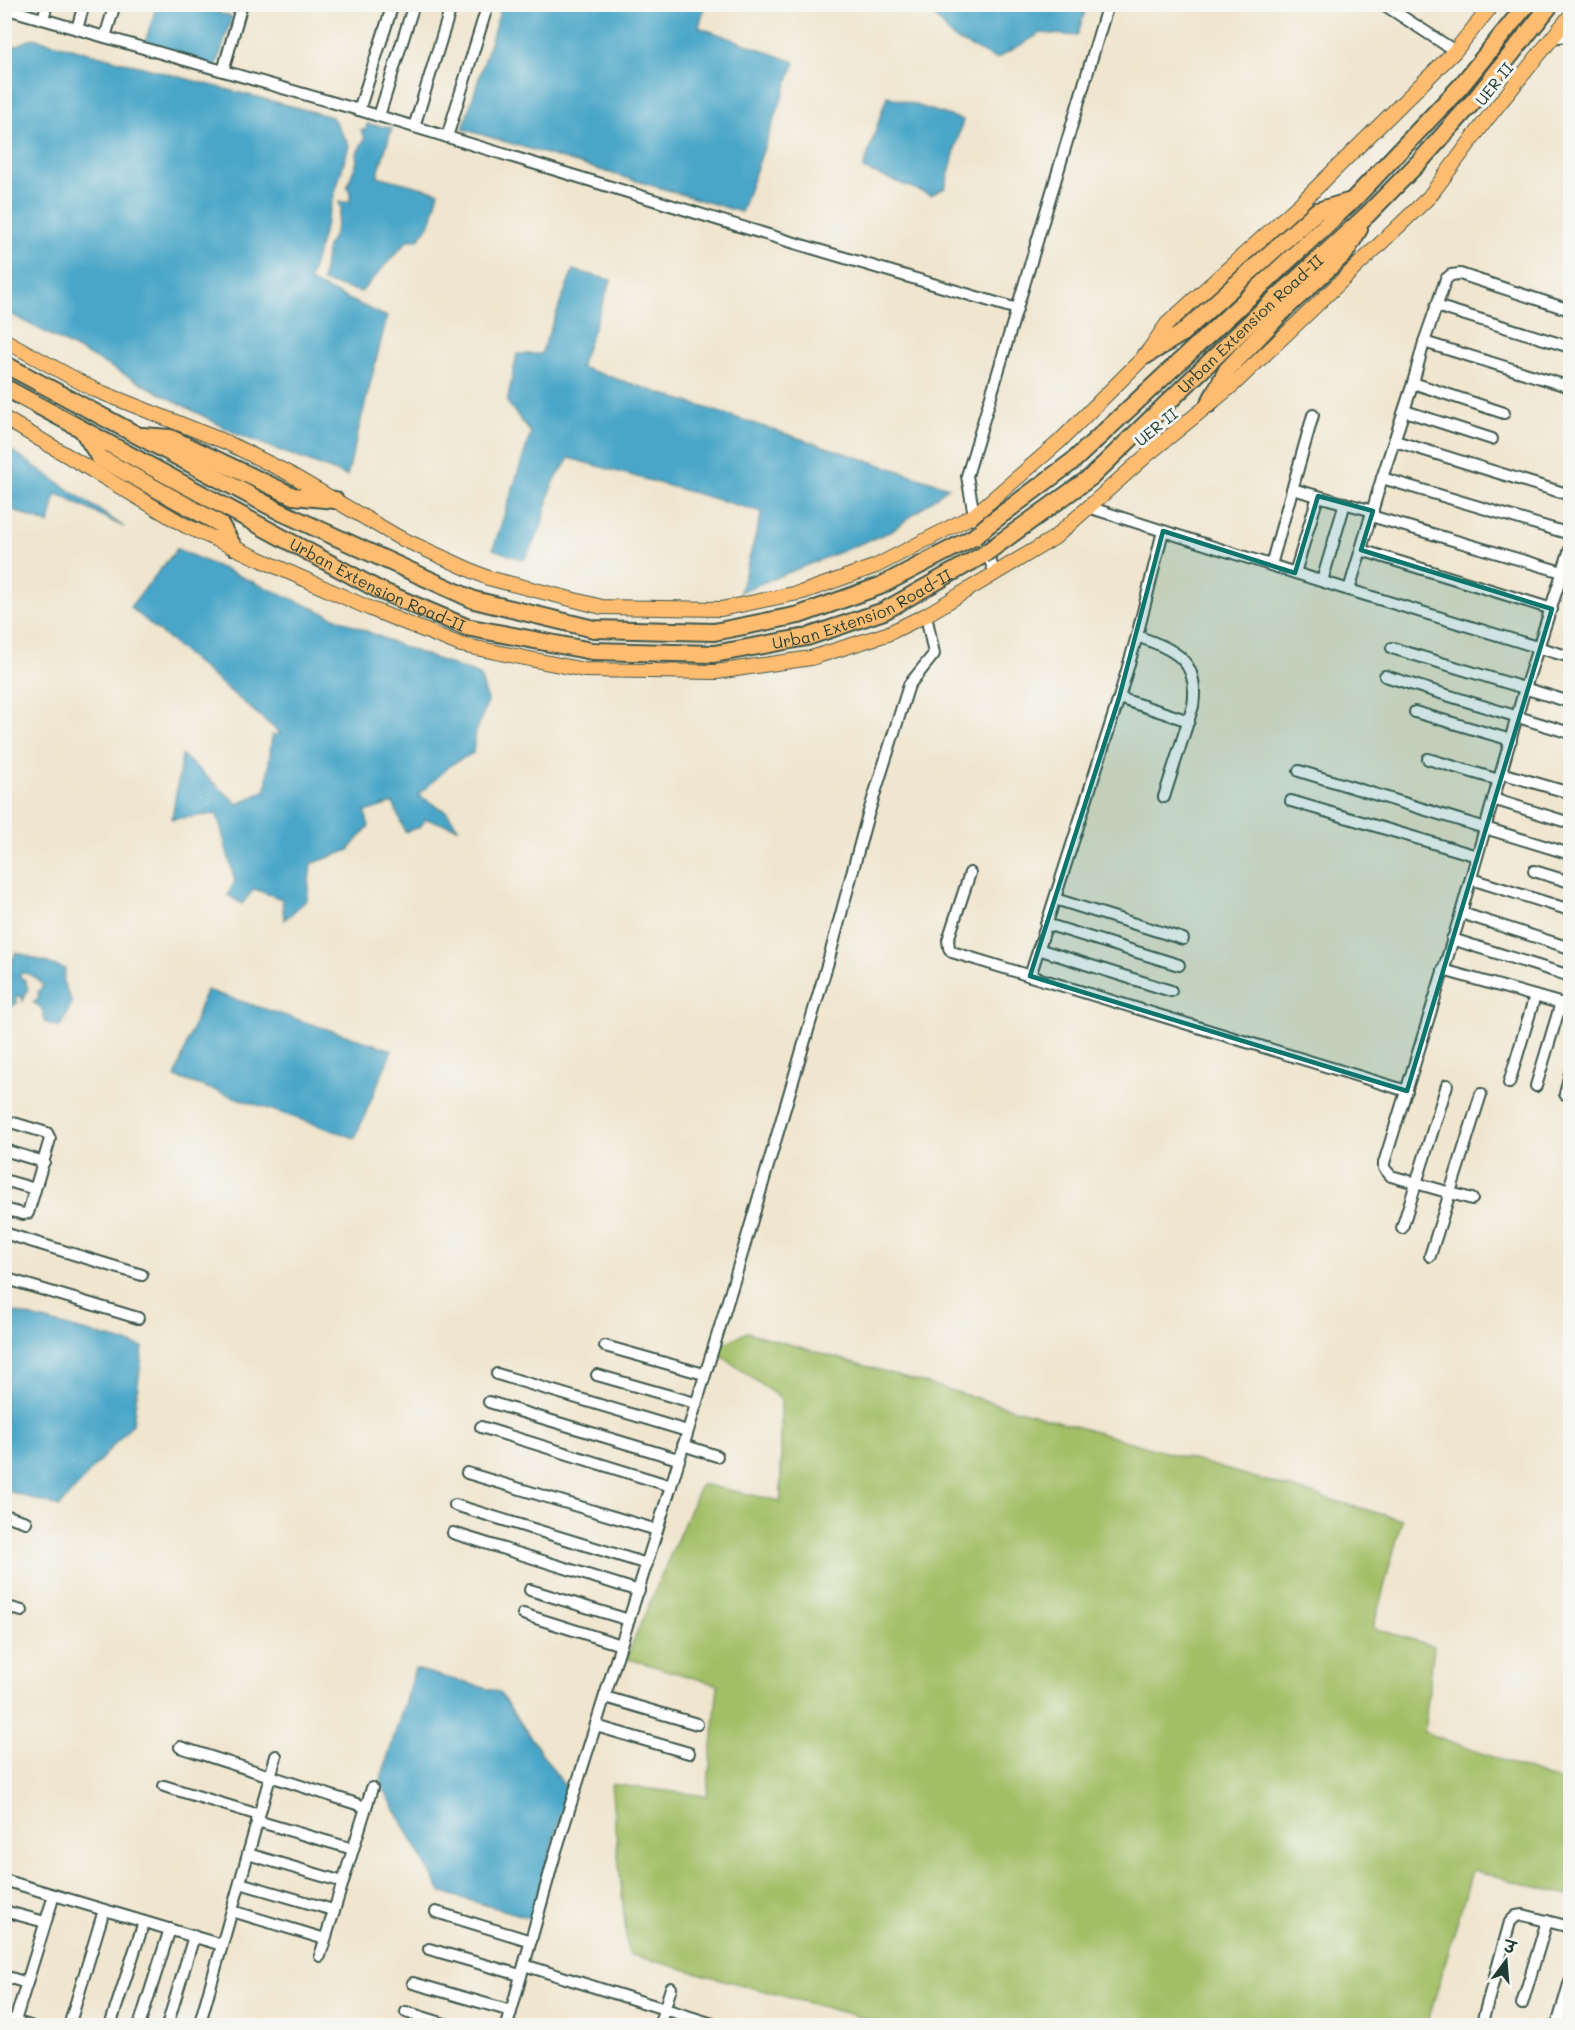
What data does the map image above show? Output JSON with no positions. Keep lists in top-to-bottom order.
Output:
{
  "streets": {
    "highway": ["Urban Extension Road-II"],
    "main road": ["UER II"]
  },
  "north": "top"
}
